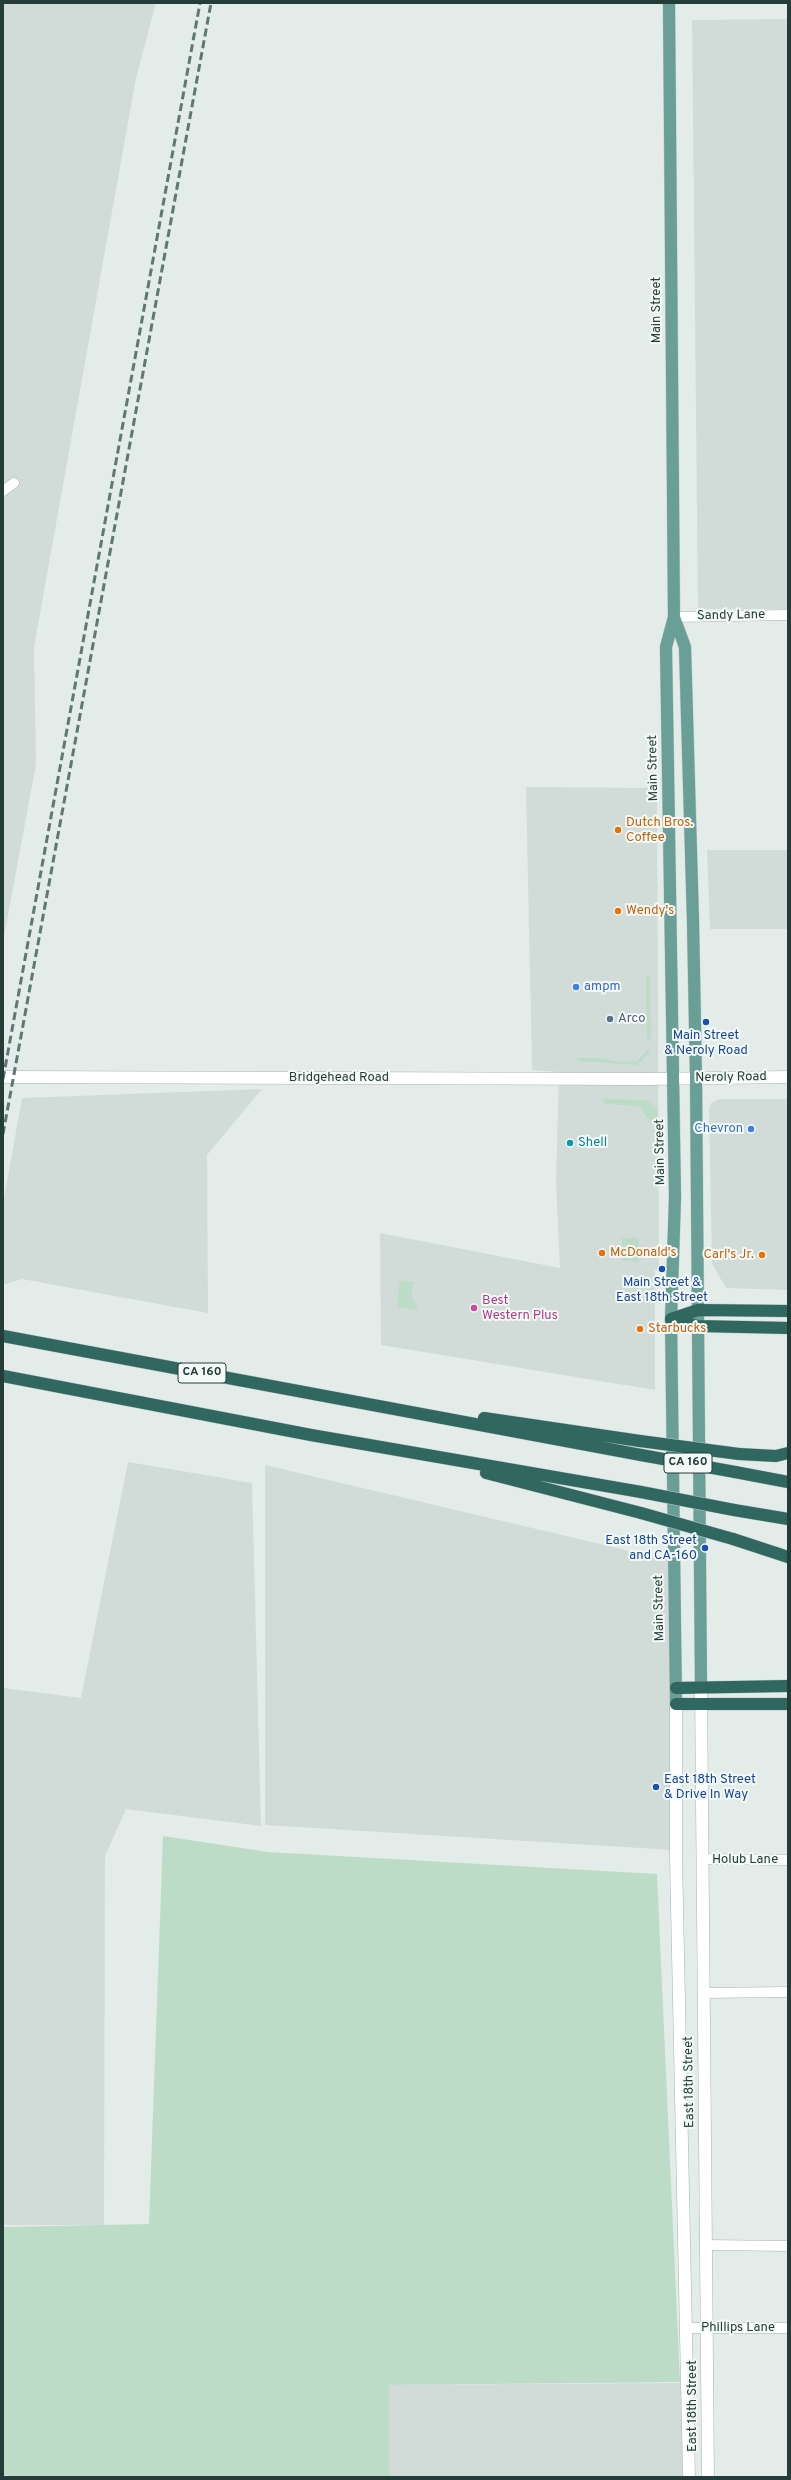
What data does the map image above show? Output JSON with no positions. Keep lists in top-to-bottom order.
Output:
{
  "streets": {
    "highway": ["CA 160"],
    "main road": [
      "Main Street",
      "Bridgehead Road",
      "Neroly Road",
      "East 18th Street"
    ],
    "street": ["Sandy Lane", "Holub Lane", "Phillips Lane"]
  },
  "crossings": [
    ["Main Street", "Sandy Lane"],
    ["Main Street", "Bridgehead Road"],
    ["Main Street", "Neroly Road"],
    ["Main Street", "East 18th Street"],
    ["Bridgehead Road", "Neroly Road"],
    ["Holub Lane", "East 18th Street"],
    ["East 18th Street", "Phillips Lane"]
  ],
  "places": [
    "Dutch Bros. Coffee",
    "Wendy's",
    "ampm",
    "Arco",
    "Main Street & Neroly Road",
    "Chevron",
    "Shell",
    "McDonald's",
    "Carl's Jr.",
    "Main Street & East 18th Street",
    "Best Western Plus",
    "Starbucks",
    "East 18th Street and CA-160",
    "East 18th Street & Drive In Way"
  ]
}
